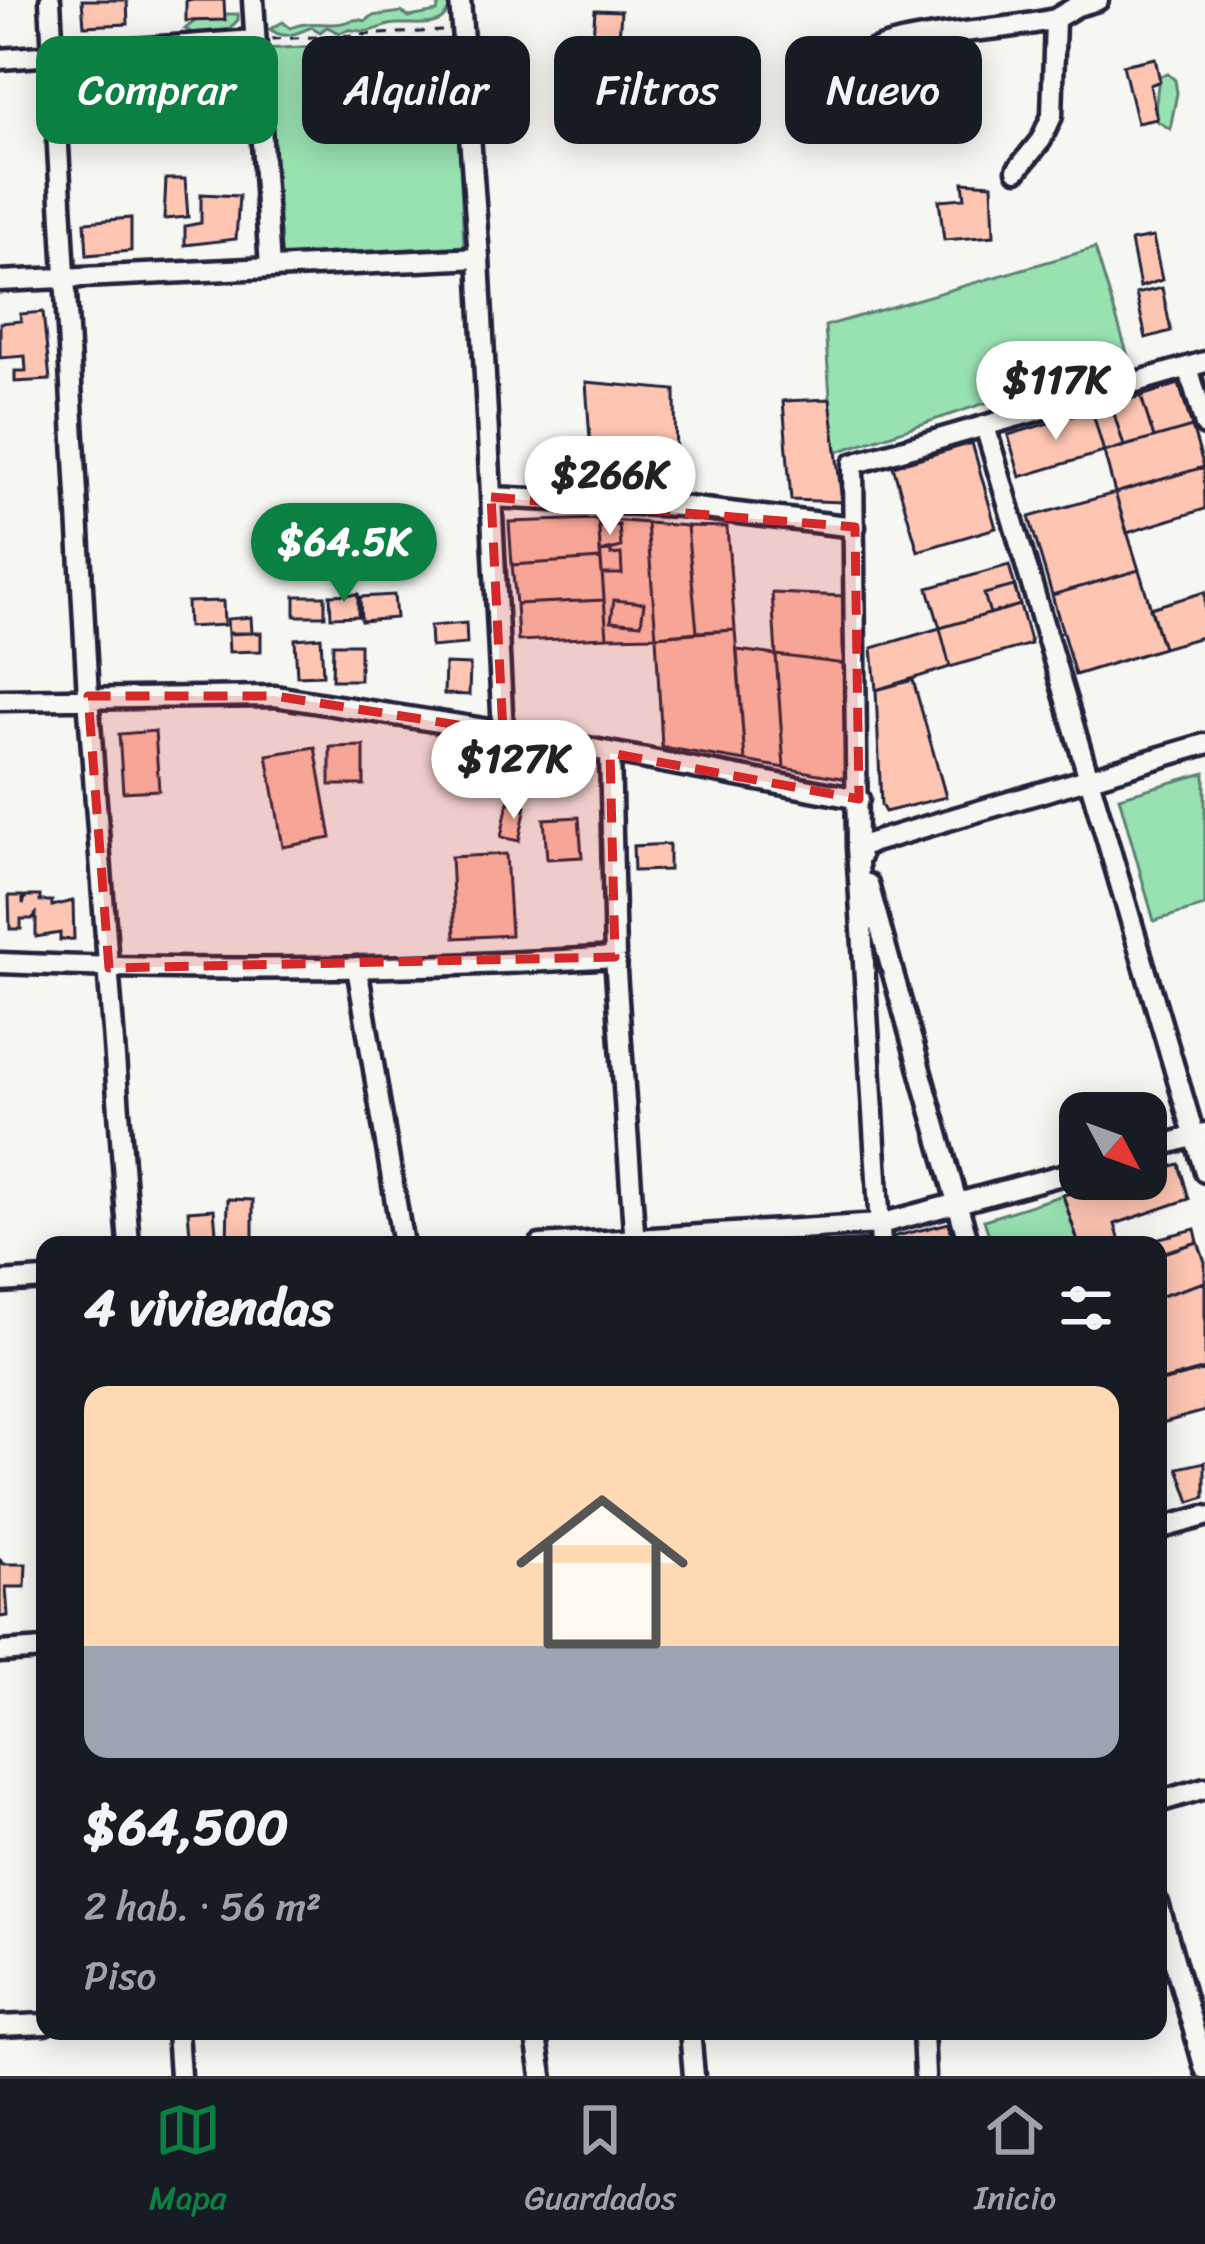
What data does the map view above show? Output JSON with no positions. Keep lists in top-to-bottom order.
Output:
{
  "north": "bottom right",
  "page": {
    "chip": [
      "Comprar",
      "Alquilar",
      "Filtros",
      "Nuevo"
    ],
    "price": [
      "$117K",
      "$266K",
      "$64.5K",
      "$127K"
    ],
    "heading": "4 viviendas",
    "list": [
      {
        "name": "$64,500",
        "note": "2 hab. · 56 m² · Piso"
      }
    ],
    "tabs": ["Mapa", "Guardados", "Inicio"]
  }
}
